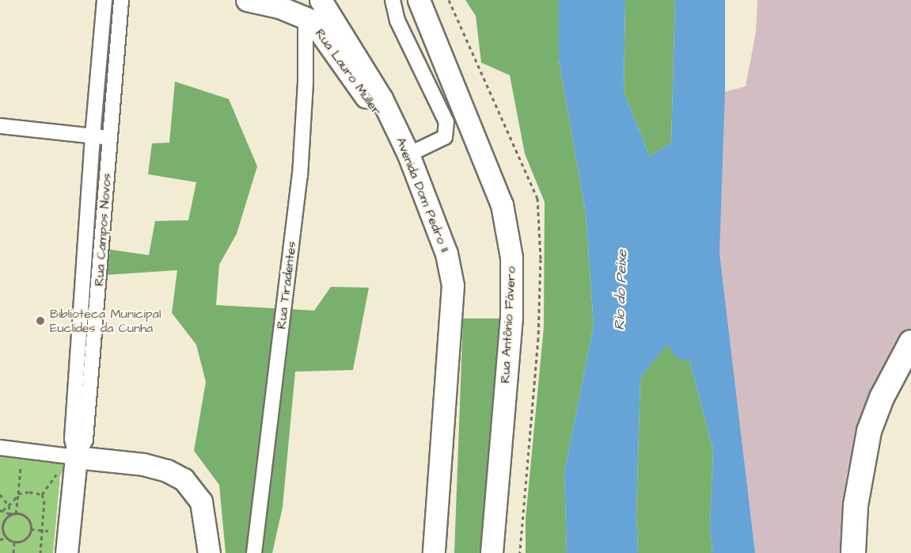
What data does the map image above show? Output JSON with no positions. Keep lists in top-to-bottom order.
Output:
{
  "streets": {
    "main road": [
      "Rua Lauro Müller",
      "Avenida Dom Pedro II",
      "Rua Campos Novos",
      "Rua Antônio Fávero"
    ],
    "street": ["Rua Tiradentes"]
  },
  "crossings": [
    ["Rua Lauro Müller", "Avenida Dom Pedro II"],
    ["Rua Lauro Müller", "Rua Tiradentes"]
  ],
  "water": ["Rio do Peixe"],
  "places": ["Biblioteca Municipal Euclides da Cunha"]
}
